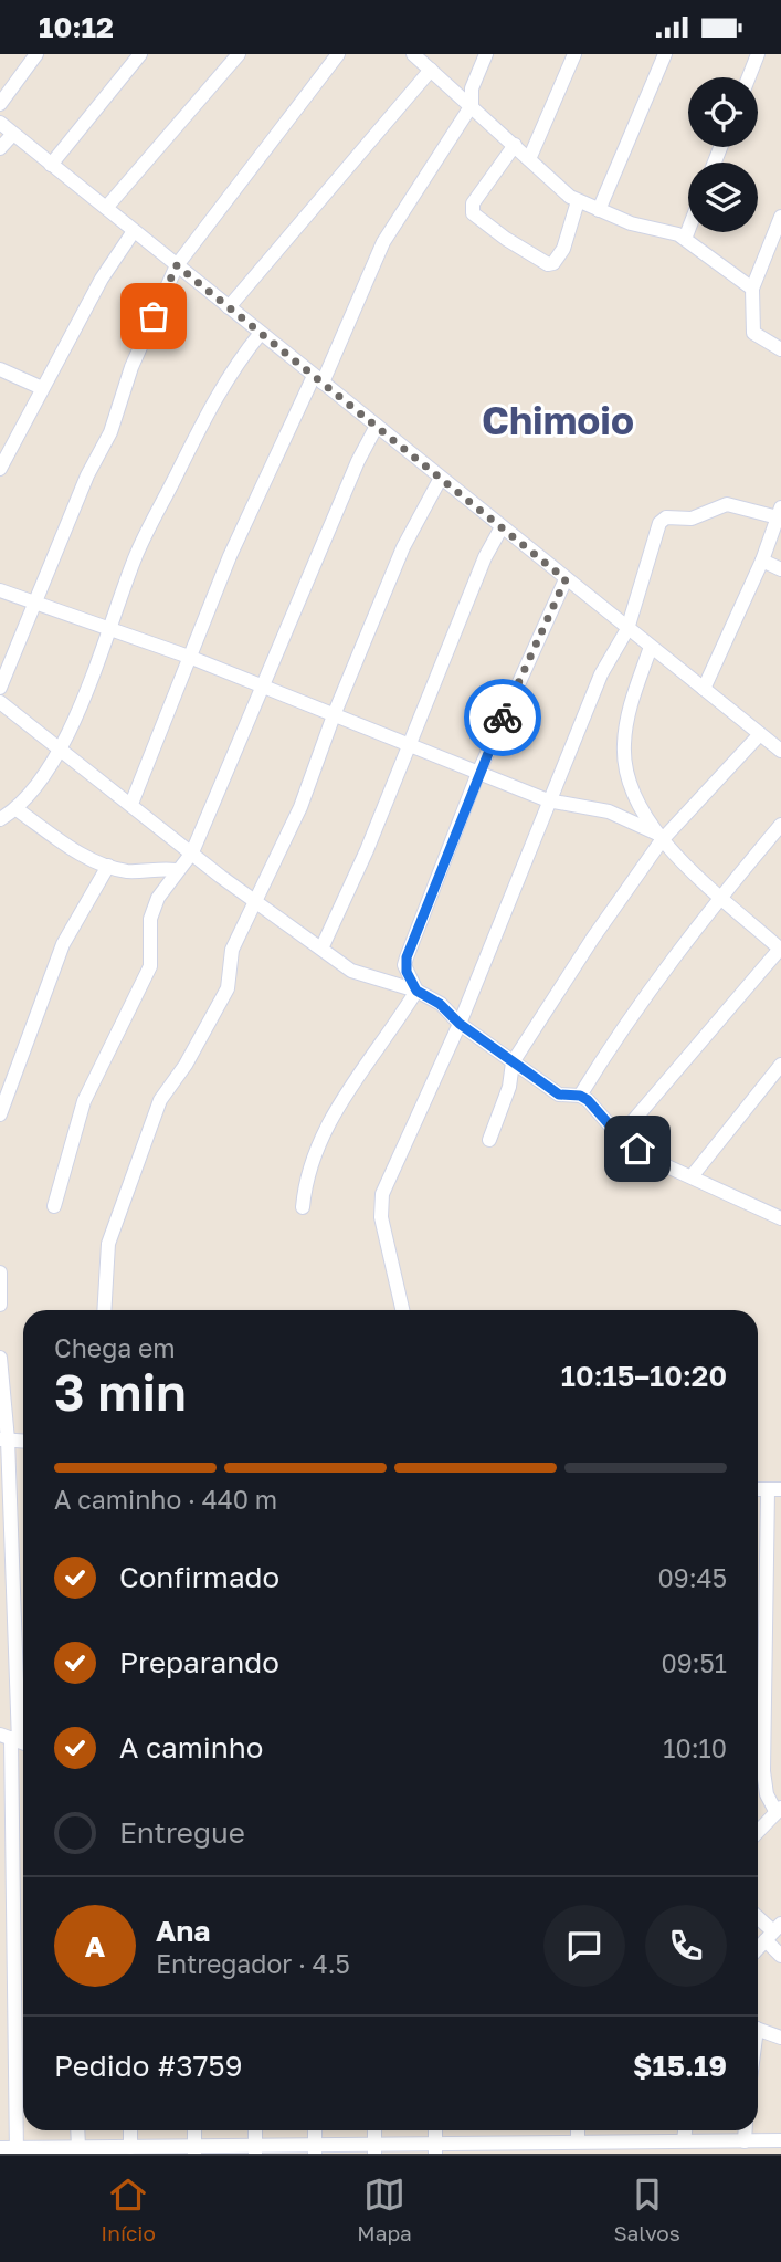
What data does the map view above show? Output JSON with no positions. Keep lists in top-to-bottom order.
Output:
{
  "districts": ["Chimoio"],
  "page": {
    "status": "10:12",
    "heading": ["3 min", "Chega em", "10:15–10:20"],
    "panel": [
      "Ana",
      "Entregador · 4.5",
      "Pedido #3759",
      "$15.19"
    ],
    "bar": "A caminho · 440 m",
    "list": [
      ["Confirmado", "09:45"],
      ["Preparando", "09:51"],
      ["A caminho", "10:10"],
      "Entregue"
    ],
    "round": "A",
    "tabs": ["Início", "Mapa", "Salvos"]
  }
}
